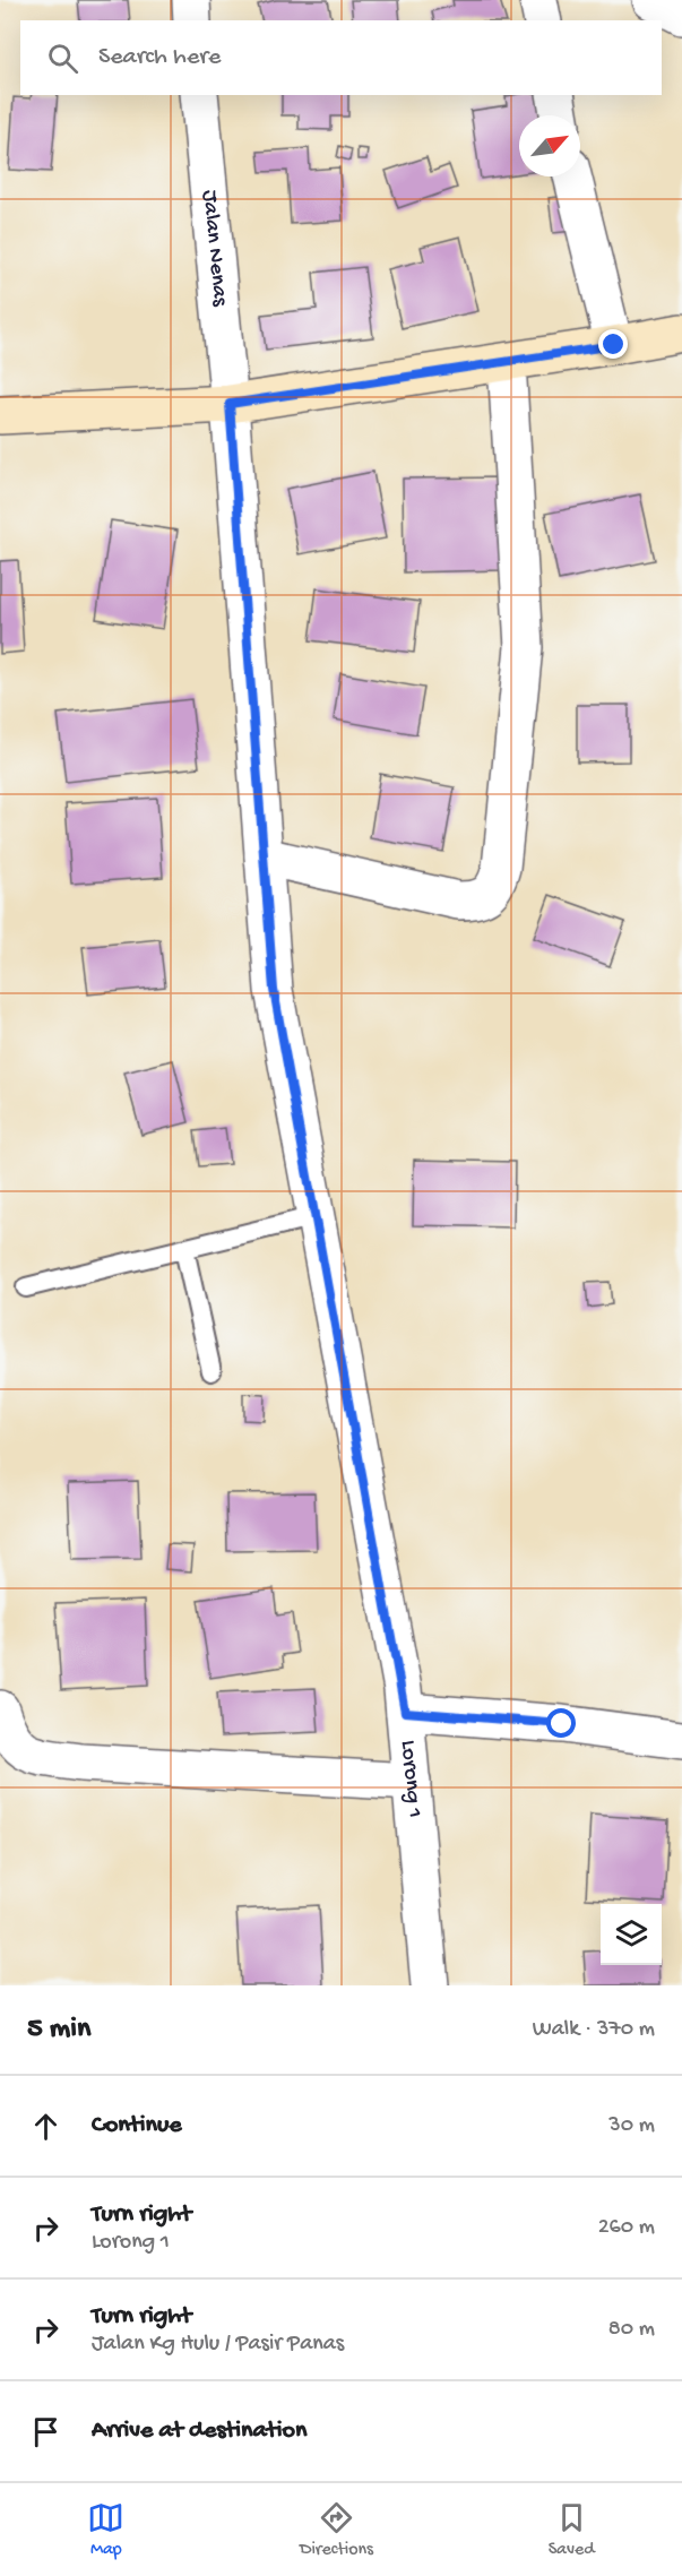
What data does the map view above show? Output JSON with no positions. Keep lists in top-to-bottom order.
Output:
{
  "streets": {
    "street": ["Jalan Nenas", "Lorong 1"]
  },
  "crossings": [
    ["Jalan Nenas", "Lorong 1"]
  ],
  "north": "top right",
  "page": {
    "search": "Search here",
    "heading": ["5 min", "Walk · 370 m"],
    "list": [
      ["Continue", "30 m"],
      ["Turn right", "Lorong 1", "260 m"],
      ["Turn right", "Jalan Kg Hulu / Pasir Panas", "80 m"],
      "Arrive at destination"
    ],
    "nav": ["Map", "Directions", "Saved"]
  }
}
